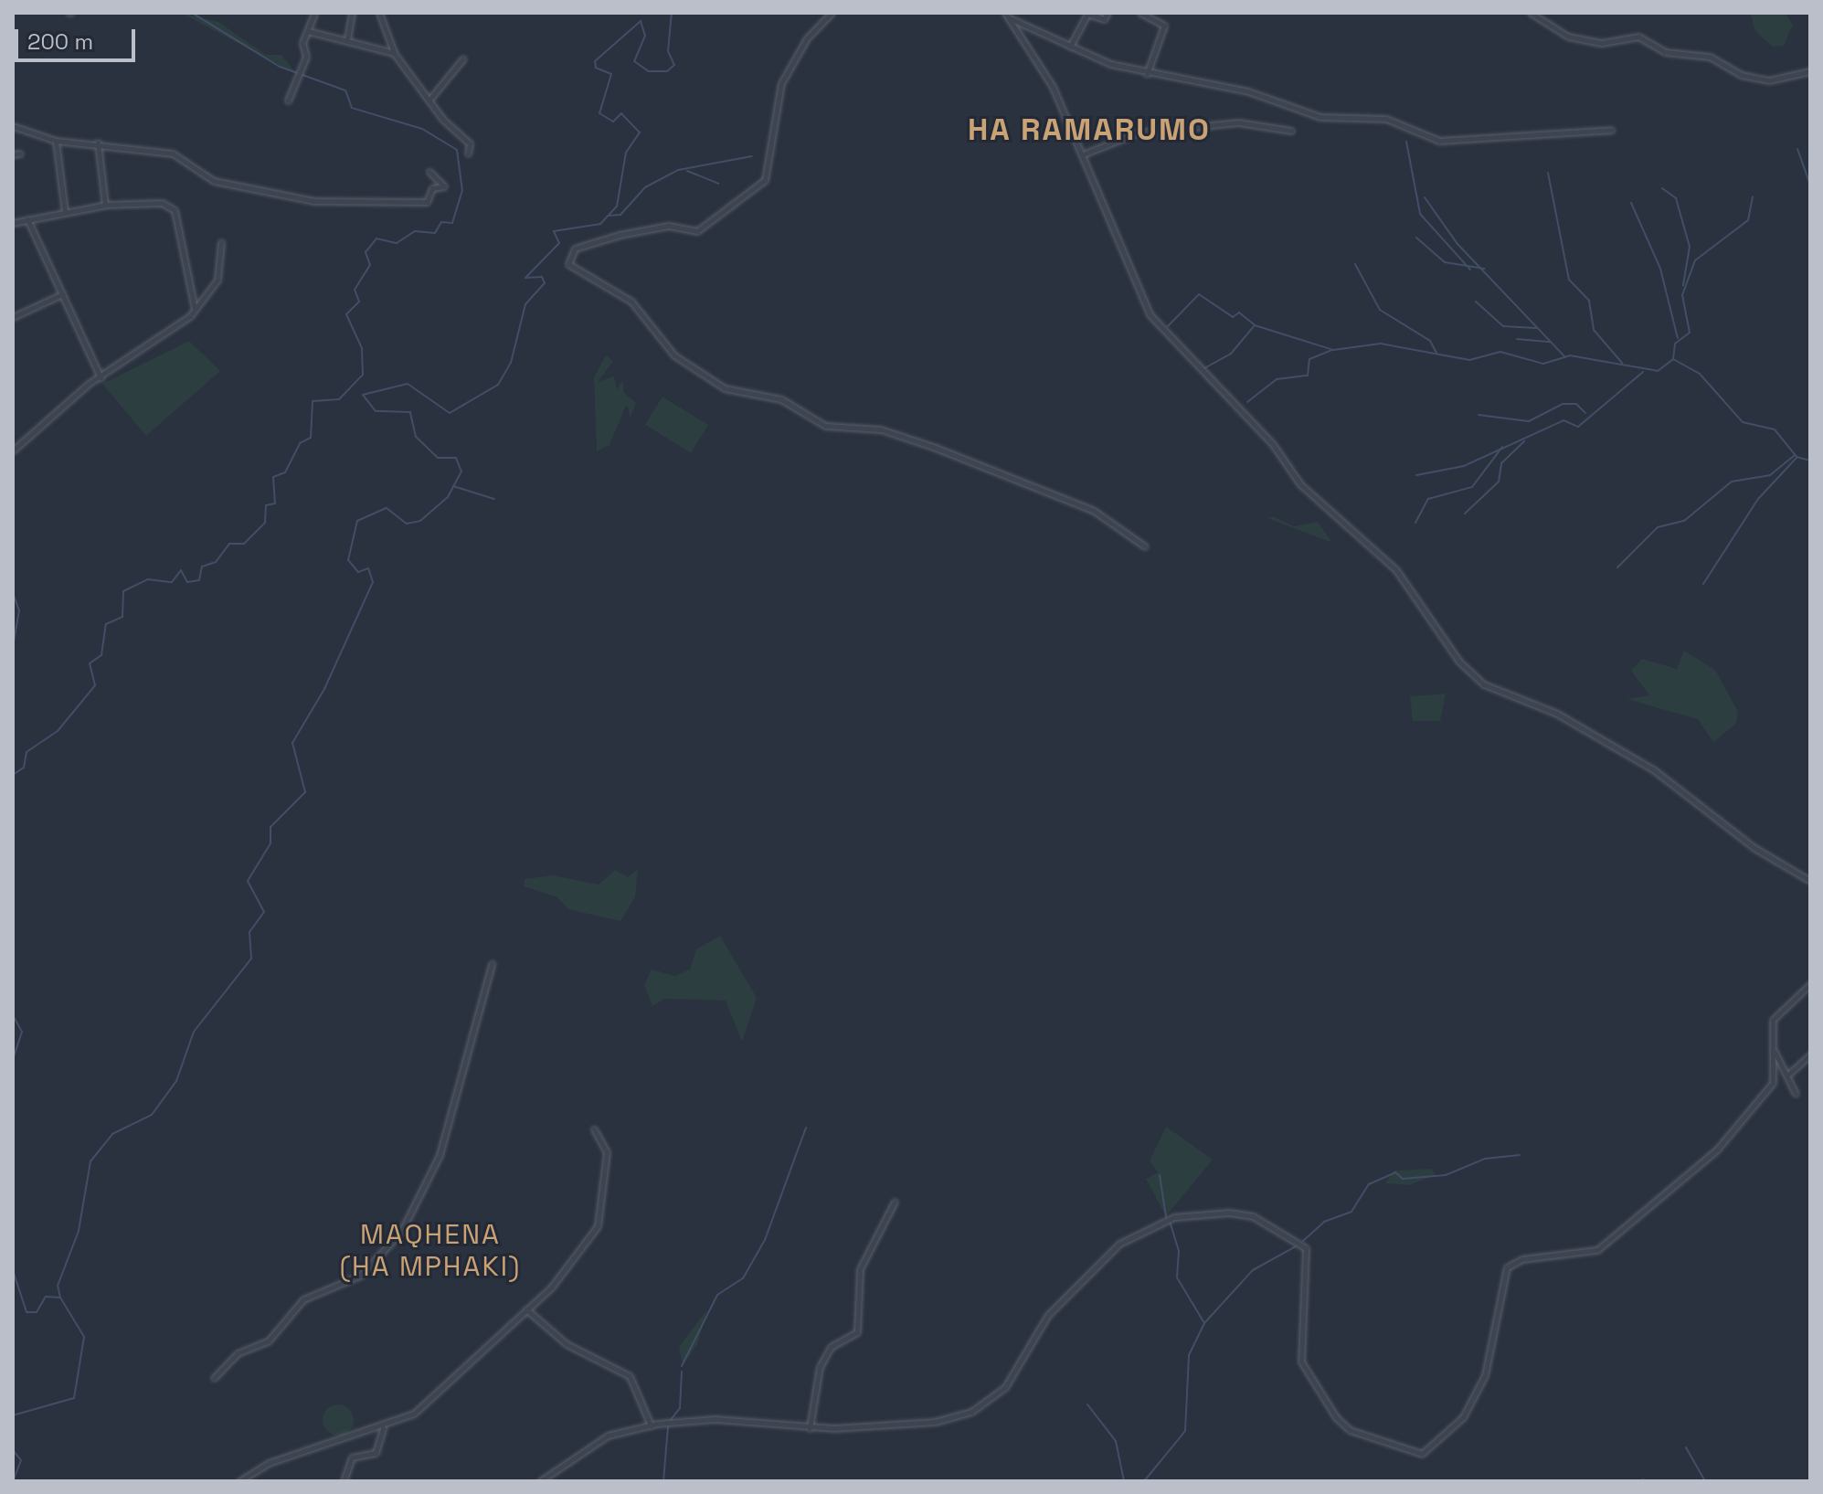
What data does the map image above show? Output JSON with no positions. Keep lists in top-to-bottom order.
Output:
{
  "districts": ["HA RAMARUMO", "MAQHENA (HA MPHAKI)"],
  "scale_bar": "200 m"
}
